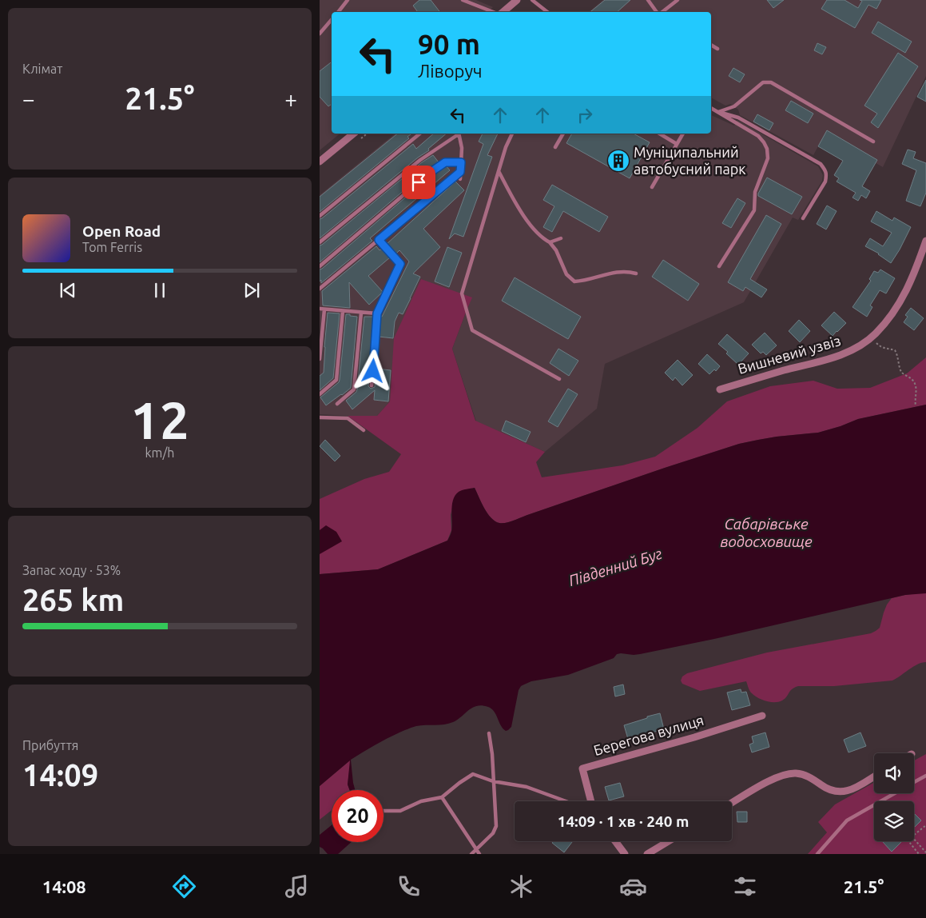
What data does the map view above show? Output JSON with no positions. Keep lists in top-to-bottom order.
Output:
{
  "streets": {
    "street": ["Вишневий узвіз", "Берегова вулиця"]
  },
  "water": ["Сабарівське водосховище", "Південний Буг"],
  "places": {
    "building": ["Муніципальний автобусний парк"]
  },
  "page": {
    "tile": [
      "Клімат",
      ["12", "km/h"],
      ["Запас ходу · 53%", "265 km"],
      ["Прибуття", "14:09"]
    ],
    "turn": ["90 m", "Ліворуч"],
    "heat": ["−", "21.5°", "+"],
    "song": ["Open Road", "Tom Ferris"],
    "limit": "20",
    "trip": "14:09 · 1 хв · 240 m",
    "tabs": ["14:08", "21.5°"]
  }
}
